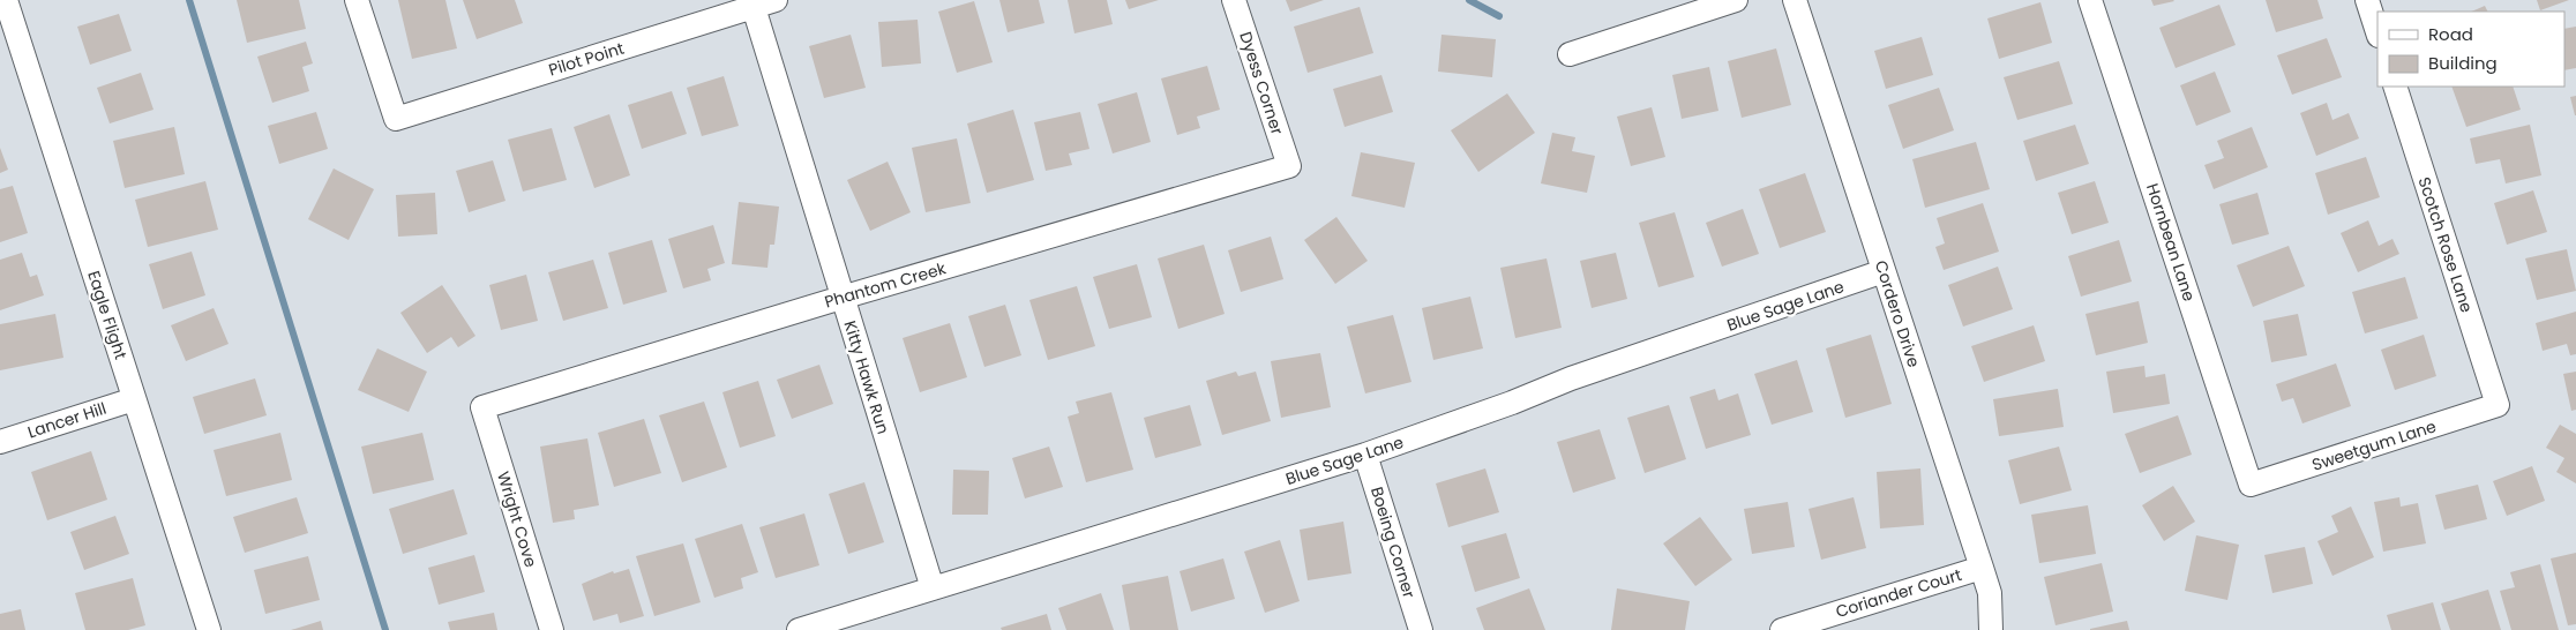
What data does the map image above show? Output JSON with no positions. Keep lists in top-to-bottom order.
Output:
{
  "streets": {
    "street": [
      "Pilot Point",
      "Dyess Corner",
      "Hornbean Lane",
      "Scotch Rose Lane",
      "Phantom Creek",
      "Blue Sage Lane",
      "Cordero Drive",
      "Eagle Flight",
      "Kitty Hawk Run",
      "Lancer Hill",
      "Sweetgum Lane",
      "Wright Cove",
      "Boeing Corner",
      "Coriander Court"
    ]
  },
  "crossings": [
    ["Pilot Point", "Kitty Hawk Run"],
    ["Dyess Corner", "Phantom Creek"],
    ["Hornbean Lane", "Sweetgum Lane"],
    ["Scotch Rose Lane", "Sweetgum Lane"],
    ["Phantom Creek", "Kitty Hawk Run"],
    ["Phantom Creek", "Wright Cove"],
    ["Blue Sage Lane", "Cordero Drive"],
    ["Blue Sage Lane", "Kitty Hawk Run"],
    ["Blue Sage Lane", "Boeing Corner"],
    ["Cordero Drive", "Coriander Court"],
    ["Eagle Flight", "Lancer Hill"]
  ],
  "legend": ["Road", "Building"]
}
